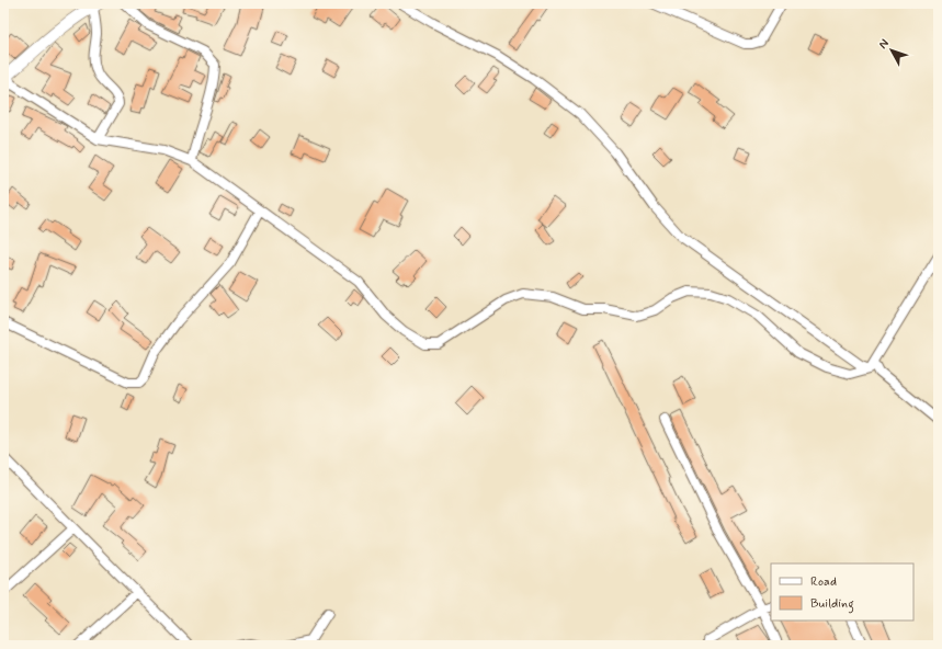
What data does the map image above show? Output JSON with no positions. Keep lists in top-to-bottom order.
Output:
{
  "legend": ["Road", "Building"],
  "north": "top left"
}
